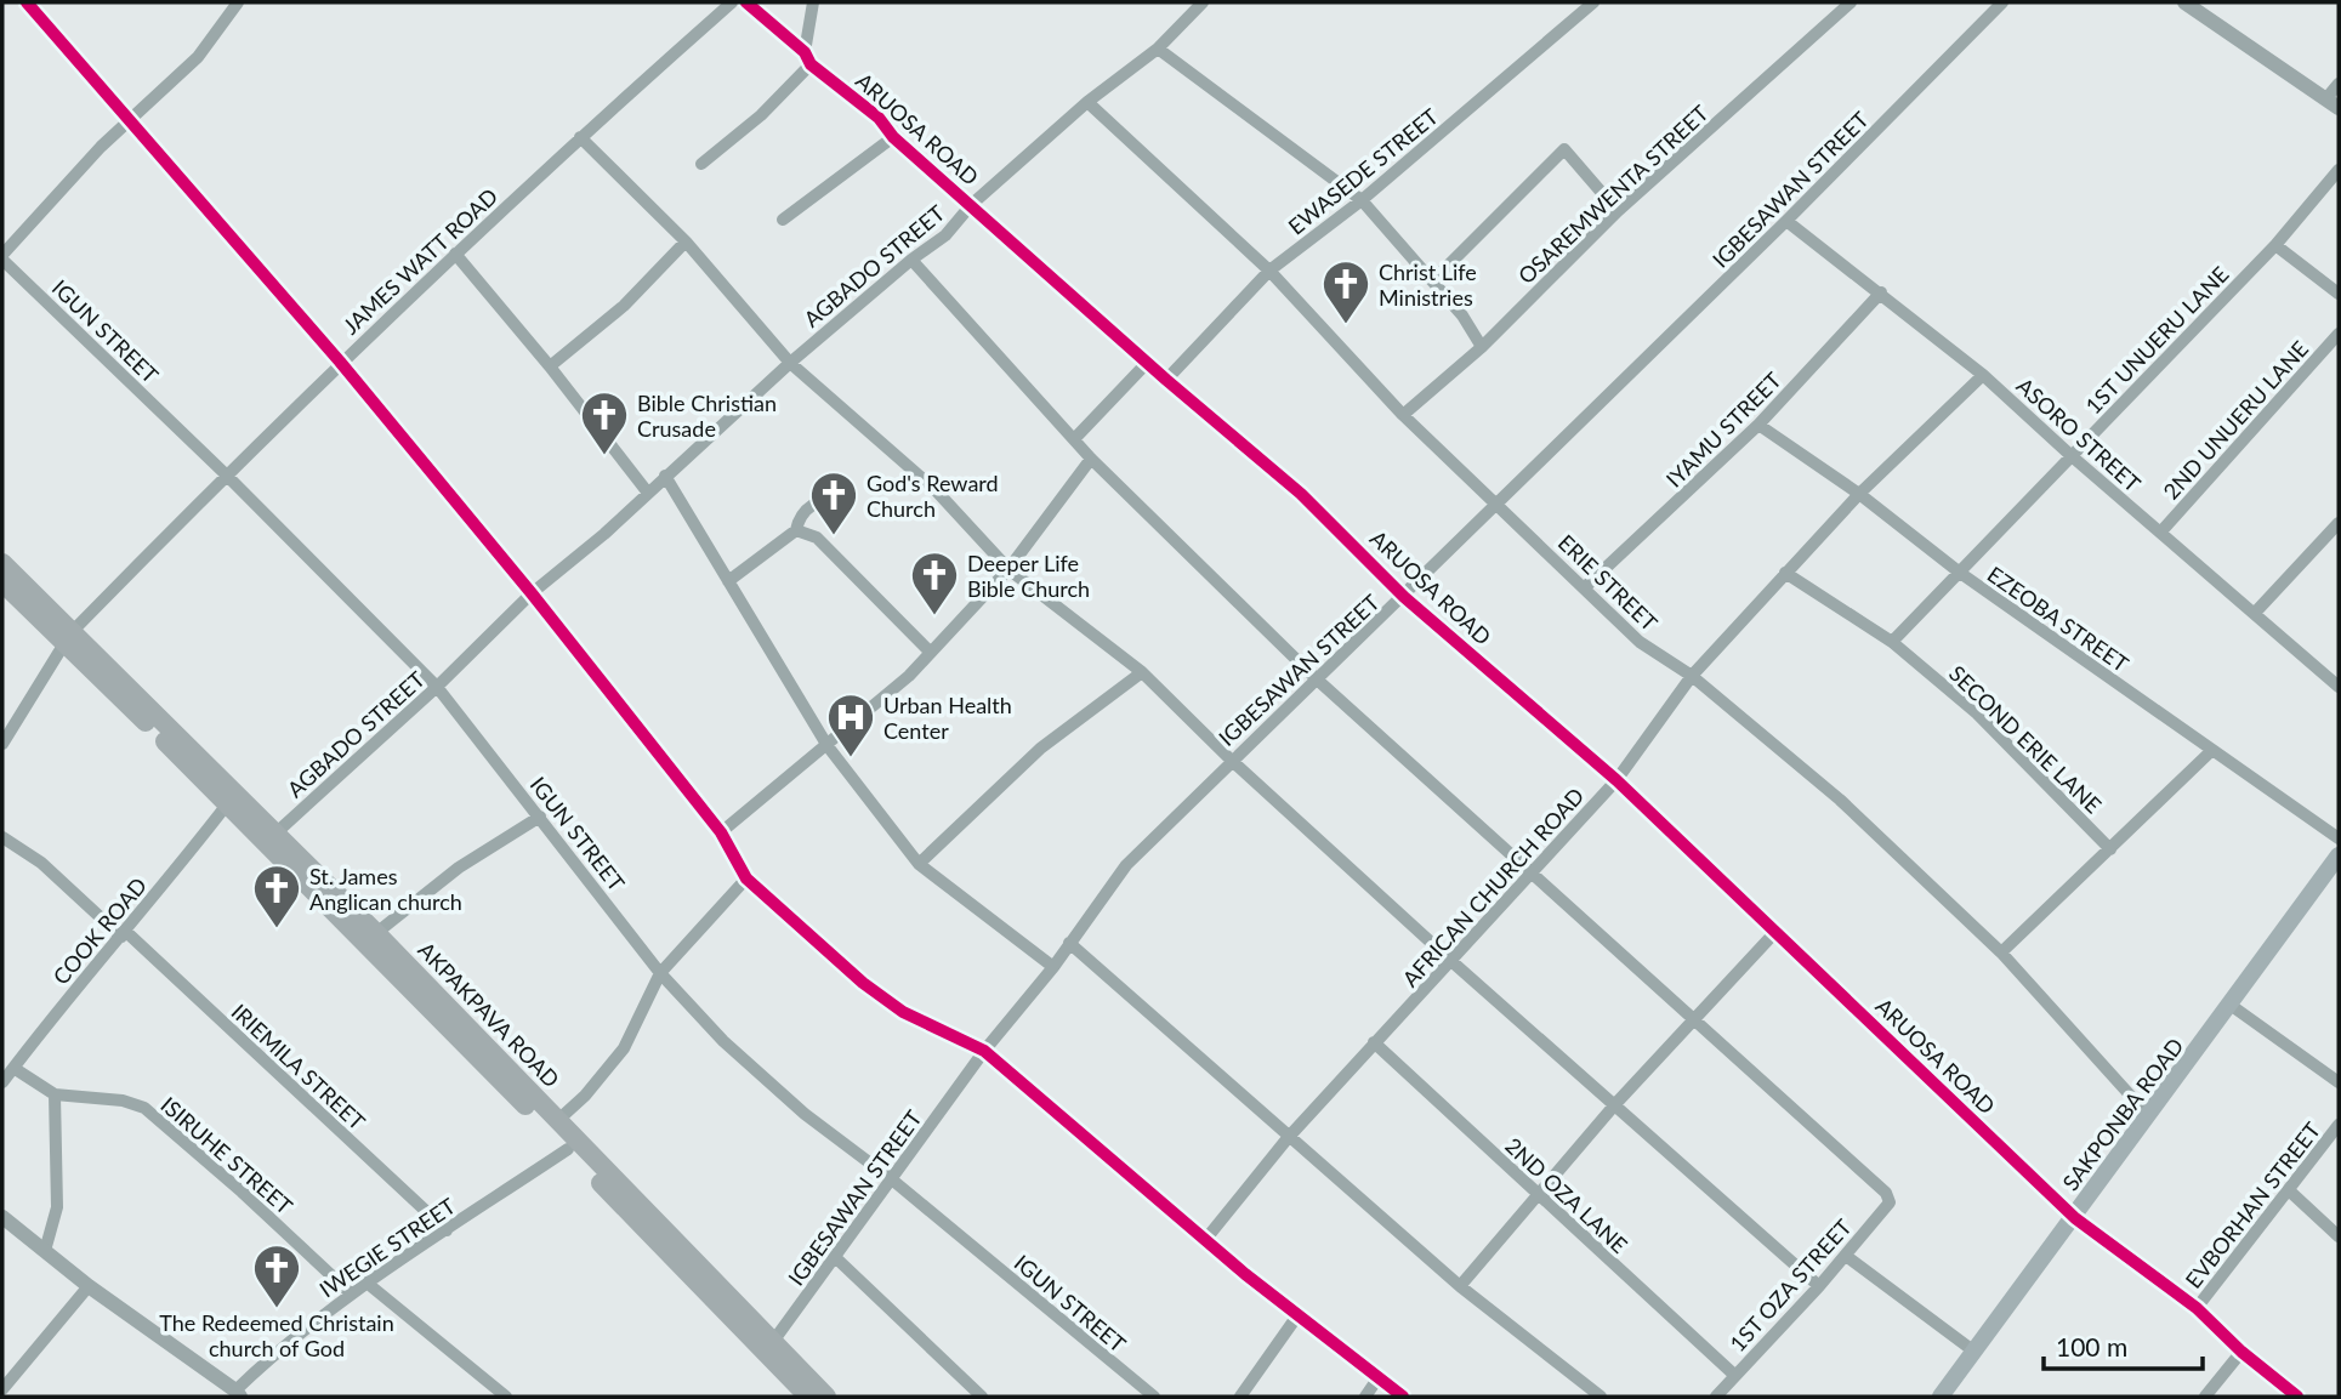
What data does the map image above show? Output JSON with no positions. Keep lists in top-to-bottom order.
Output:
{
  "streets": {
    "highway": ["AKPAKPAVA ROAD"],
    "main road": ["SAKPONBA ROAD"],
    "street": [
      "ARUOSA ROAD",
      "EWASEDE STREET",
      "IGBESAWAN STREET",
      "OSAREMWENTA STREET",
      "JAMES WATT ROAD",
      "AGBADO STREET",
      "IGUN STREET",
      "1ST UNUERU LANE",
      "2ND UNUERU LANE",
      "IYAMU STREET",
      "ASORO STREET",
      "ERIE STREET",
      "EZEOBA STREET",
      "SECOND ERIE LANE",
      "AFRICAN CHURCH ROAD",
      "COOK ROAD",
      "IRIEMILA STREET",
      "ISIRUHE STREET",
      "2ND OZA LANE",
      "EVBORHAN STREET",
      "IWEGIE STREET",
      "1ST OZA STREET"
    ]
  },
  "crossings": [
    ["ARUOSA ROAD", "EWASEDE STREET"],
    ["ARUOSA ROAD", "IGBESAWAN STREET"],
    ["ARUOSA ROAD", "AGBADO STREET"],
    ["ARUOSA ROAD", "AFRICAN CHURCH ROAD"],
    ["ARUOSA ROAD", "SAKPONBA ROAD"],
    ["ARUOSA ROAD", "EVBORHAN STREET"],
    ["EWASEDE STREET", "ERIE STREET"],
    ["IGBESAWAN STREET", "IGUN STREET"],
    ["IGBESAWAN STREET", "ASORO STREET"],
    ["IGBESAWAN STREET", "ERIE STREET"],
    ["IGBESAWAN STREET", "AKPAKPAVA ROAD"],
    ["OSAREMWENTA STREET", "ERIE STREET"],
    ["JAMES WATT ROAD", "IGUN STREET"],
    ["JAMES WATT ROAD", "AKPAKPAVA ROAD"],
    ["AGBADO STREET", "IGUN STREET"],
    ["AGBADO STREET", "ERIE STREET"],
    ["AGBADO STREET", "AKPAKPAVA ROAD"],
    ["1ST UNUERU LANE", "ASORO STREET"],
    ["1ST UNUERU LANE", "EZEOBA STREET"],
    ["1ST UNUERU LANE", "SECOND ERIE LANE"],
    ["2ND UNUERU LANE", "ASORO STREET"],
    ["IYAMU STREET", "ASORO STREET"],
    ["IYAMU STREET", "ERIE STREET"],
    ["IYAMU STREET", "EZEOBA STREET"],
    ["ASORO STREET", "AFRICAN CHURCH ROAD"],
    ["ERIE STREET", "AFRICAN CHURCH ROAD"],
    ["ERIE STREET", "SAKPONBA ROAD"],
    ["EZEOBA STREET", "AFRICAN CHURCH ROAD"],
    ["SECOND ERIE LANE", "AFRICAN CHURCH ROAD"],
    ["AFRICAN CHURCH ROAD", "2ND OZA LANE"],
    ["COOK ROAD", "AKPAKPAVA ROAD"],
    ["COOK ROAD", "IRIEMILA STREET"],
    ["COOK ROAD", "ISIRUHE STREET"],
    ["AKPAKPAVA ROAD", "IWEGIE STREET"],
    ["IRIEMILA STREET", "IWEGIE STREET"],
    ["ISIRUHE STREET", "IWEGIE STREET"],
    ["2ND OZA LANE", "1ST OZA STREET"]
  ],
  "places": {
    "church": [
      "Christ Life Ministries",
      "Bible Christian Crusade",
      "God's Reward Church",
      "Deeper Life Bible Church",
      "St. James Anglican church",
      "The Redeemed Christain church of God"
    ],
    "hospital": ["Urban Health Center"]
  },
  "scale_bar": "100 m"
}
